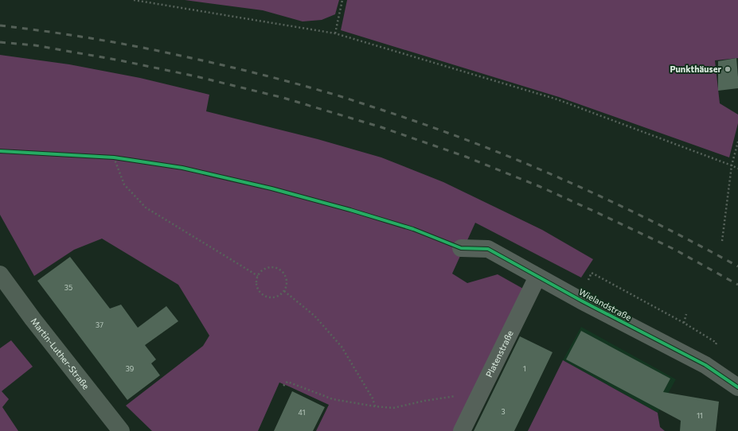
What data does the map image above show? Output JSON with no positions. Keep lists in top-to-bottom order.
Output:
{
  "streets": {
    "main road": ["Martin-Luther-Straße"],
    "street": ["Wielandstraße", "Platenstraße"]
  },
  "crossings": [
    ["Wielandstraße", "Platenstraße"]
  ],
  "places": ["Punkthäuser"],
  "house_numbers": [
    "35",
    "37",
    "39",
    "1",
    "3",
    "41",
    "11"
  ]
}
